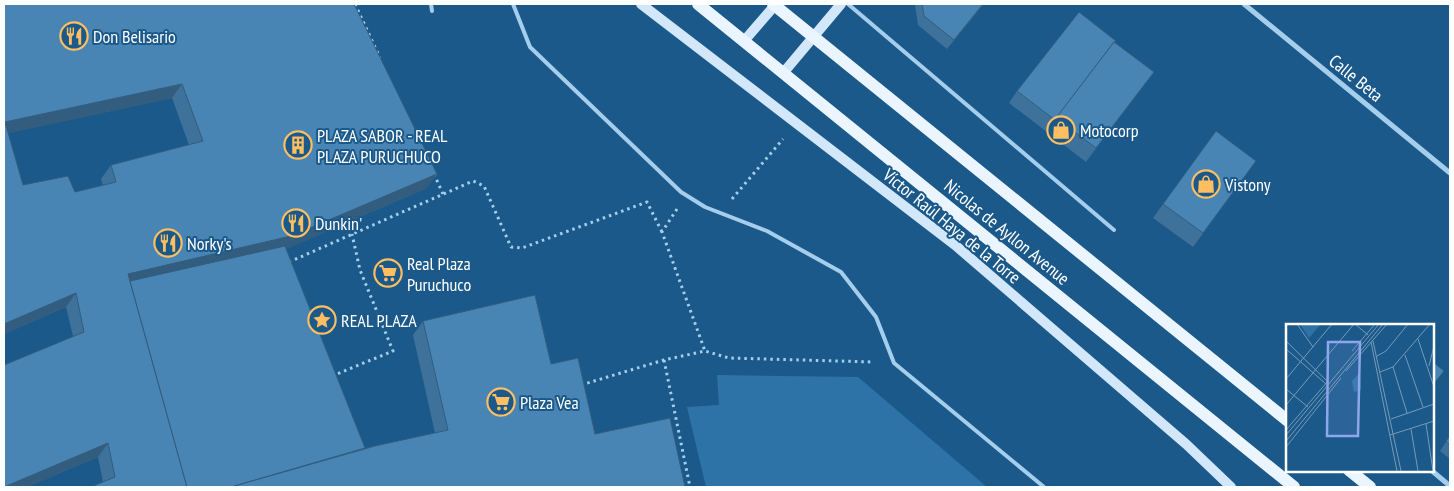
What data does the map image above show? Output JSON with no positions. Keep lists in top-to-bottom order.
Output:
{
  "streets": {
    "main road": ["Nicolas de Ayllon Avenue"],
    "street": ["Calle Beta", "Víctor Raúl Haya de la Torre"]
  },
  "places": {
    "restaurant": ["Don Belisario", "Dunkin'", "Norky's"],
    "shop": ["Motocorp", "Vistony"],
    "building": ["PLAZA SABOR - REAL PLAZA PURUCHUCO"],
    "supermarket": ["Real Plaza Puruchuco", "Plaza Vea"],
    "place": ["REAL PLAZA"]
  }
}
